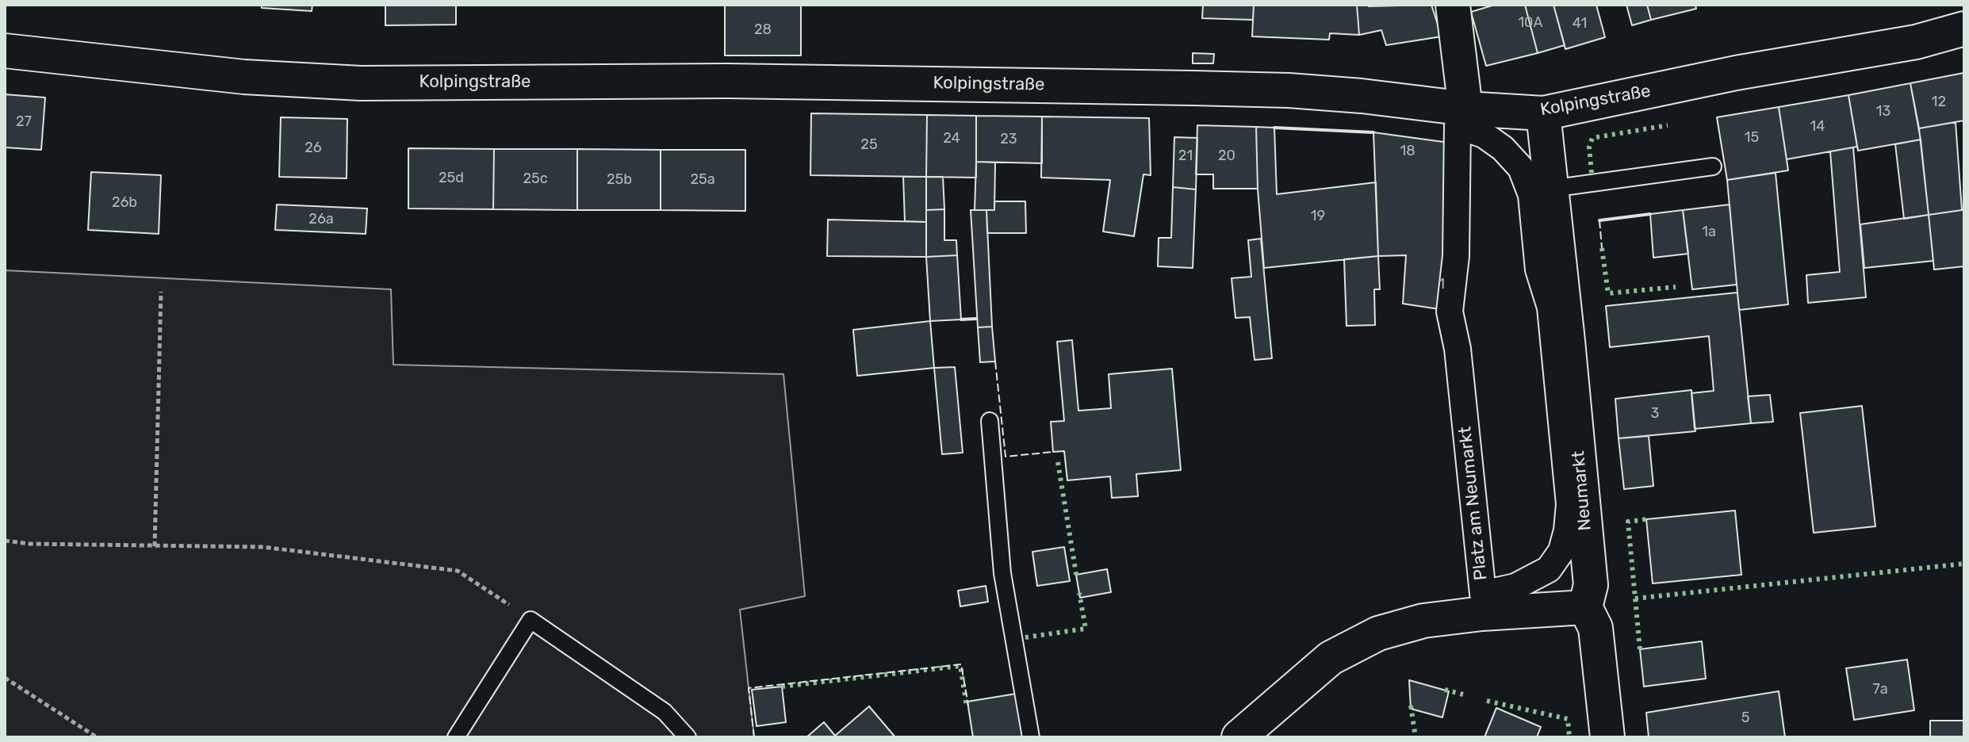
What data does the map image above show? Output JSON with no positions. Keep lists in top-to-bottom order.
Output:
{
  "streets": {
    "street": ["Kolpingstraße", "Neumarkt", "Platz am Neumarkt"]
  },
  "crossings": [
    ["Kolpingstraße", "Neumarkt"]
  ],
  "house_numbers": [
    "10A",
    "41",
    "28",
    "12",
    "13",
    "27",
    "14",
    "15",
    "24",
    "23",
    "25",
    "26",
    "18",
    "21",
    "20",
    "25d",
    "25c",
    "25b",
    "25a",
    "26b",
    "19",
    "26a",
    "1a",
    "1",
    "3",
    "7a",
    "5"
  ]
}
